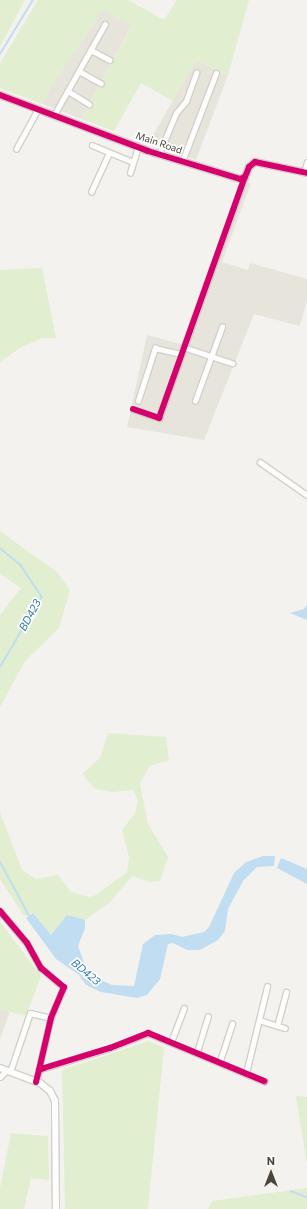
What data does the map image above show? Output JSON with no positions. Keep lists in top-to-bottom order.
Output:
{
  "streets": {
    "street": ["Main Road"]
  },
  "water": ["BD423"],
  "north": "top"
}
